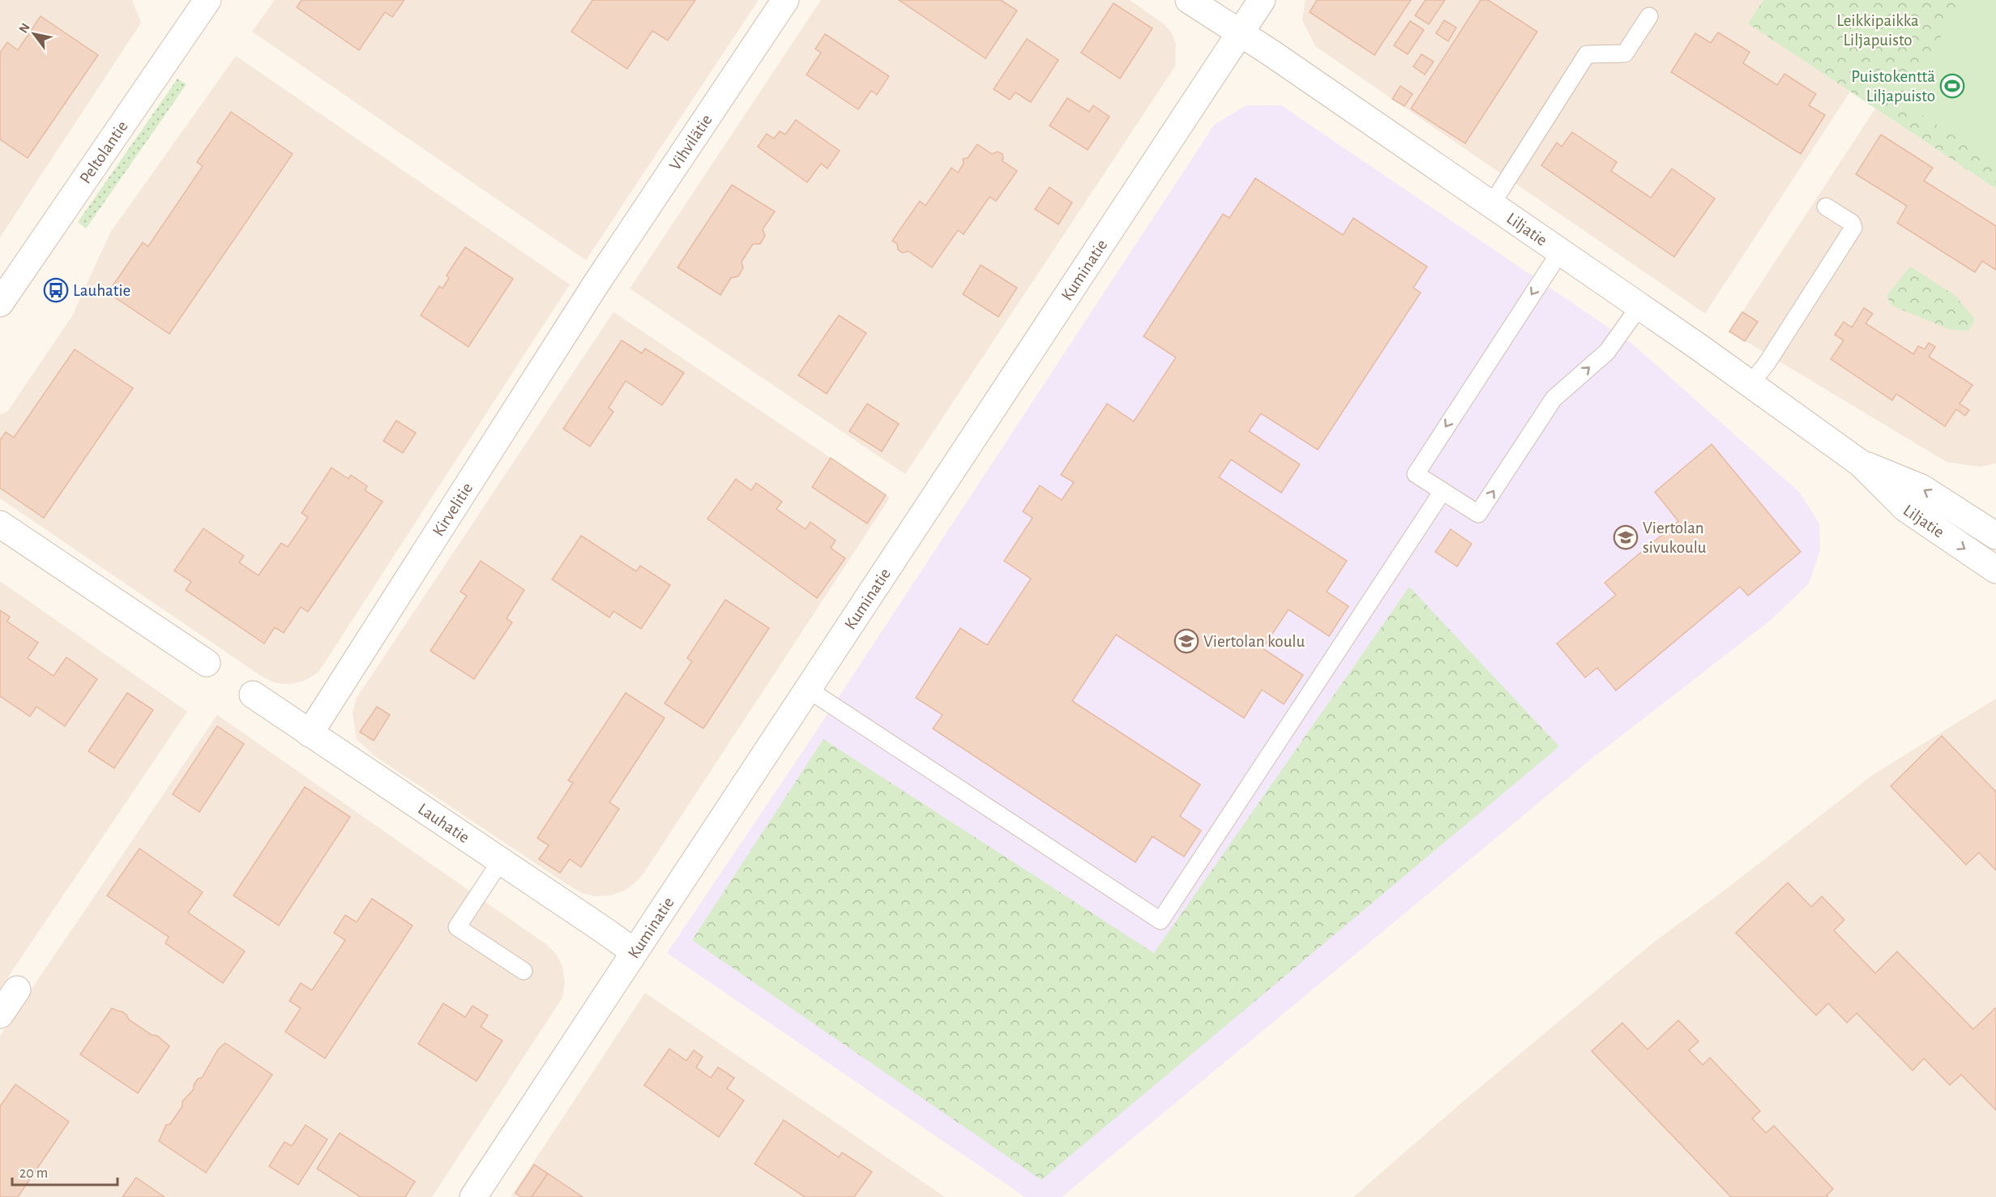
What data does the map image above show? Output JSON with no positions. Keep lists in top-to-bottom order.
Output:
{
  "streets": {
    "street": [
      "Vihvilätie",
      "Peltolantie",
      "Liljatie",
      "Kuminatie",
      "Kirvelitie",
      "Lauhatie"
    ]
  },
  "crossings": [
    ["Vihvilätie", "Kirvelitie"],
    ["Liljatie", "Kuminatie"],
    ["Kuminatie", "Lauhatie"],
    ["Kirvelitie", "Lauhatie"]
  ],
  "parks": ["Leikkipaikka Liljapuisto"],
  "places": {
    "sports": ["Puistokenttä Liljapuisto"],
    "bus stop": ["Lauhatie"],
    "school or university": ["Viertolan sivukoulu", "Viertolan koulu"]
  },
  "scale_bar": "20 m",
  "north": "top left"
}
